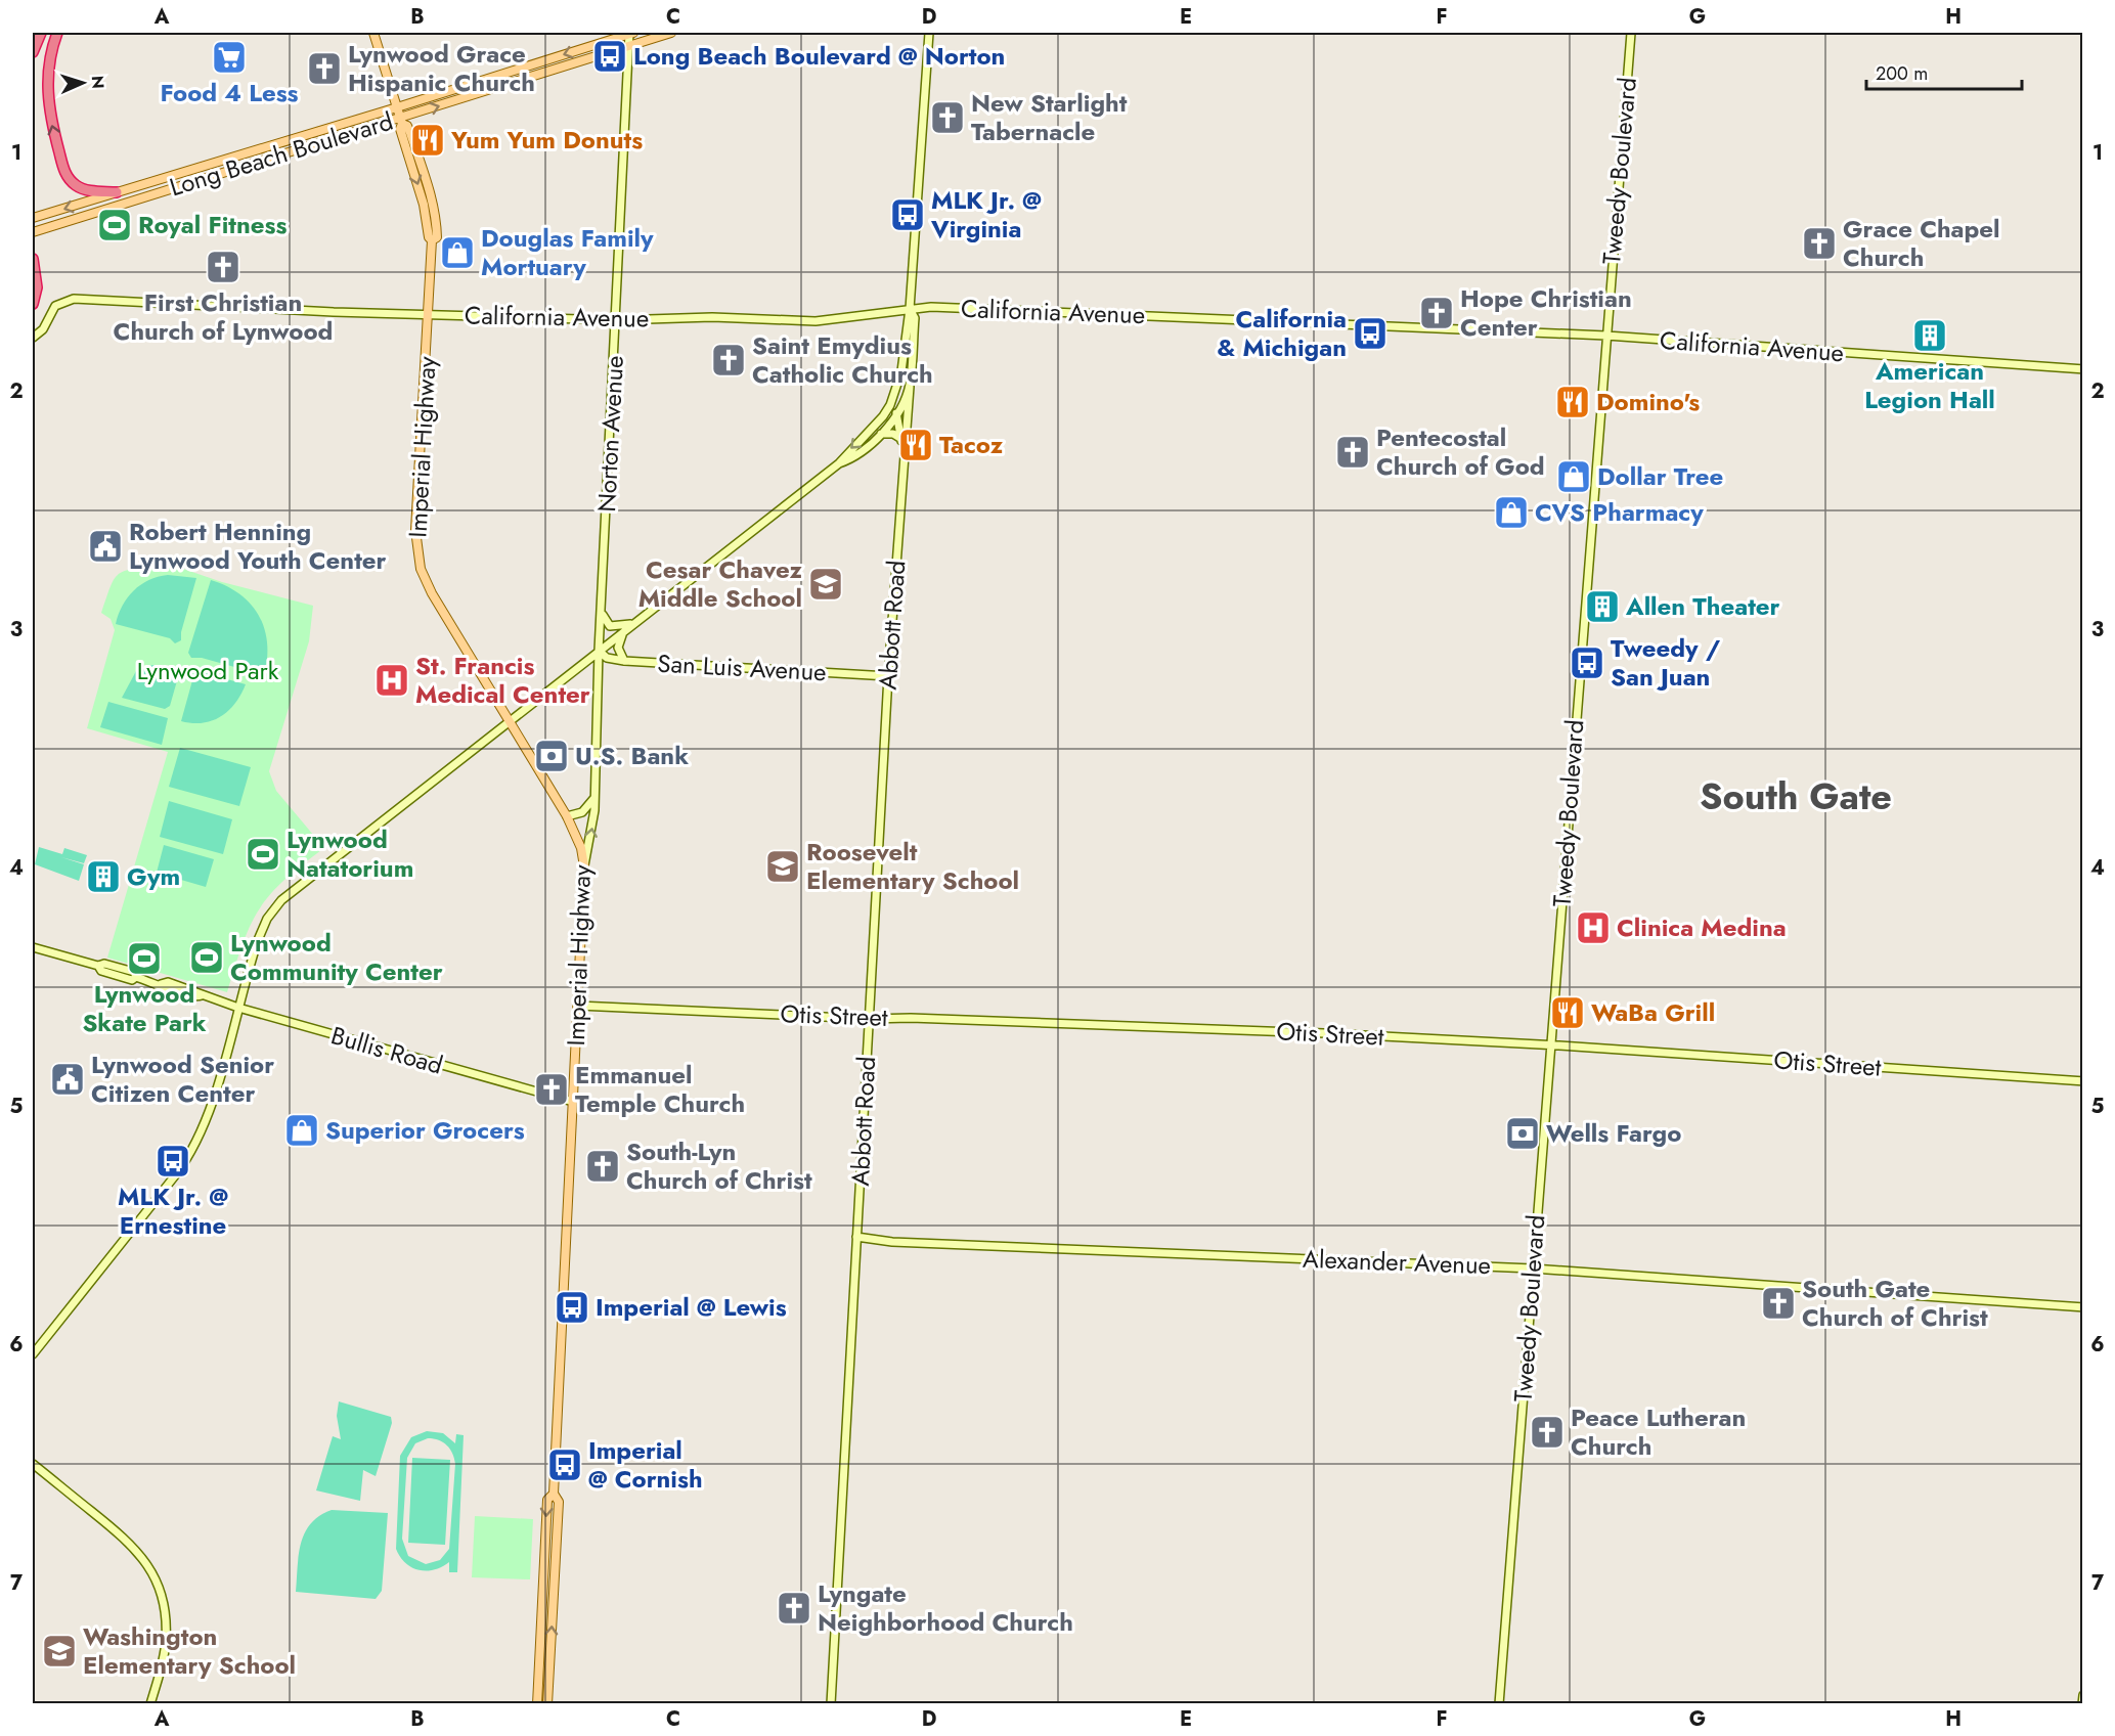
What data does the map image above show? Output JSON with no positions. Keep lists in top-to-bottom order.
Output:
{
  "streets": {
    "main road": [
      "Long Beach Boulevard",
      "Tweedy Boulevard",
      "California Avenue",
      "Norton Avenue",
      "Imperial Highway",
      "Abbott Road",
      "San Luis Avenue",
      "Otis Street",
      "Bullis Road",
      "Alexander Avenue"
    ]
  },
  "crossings": [
    ["Long Beach Boulevard", "Norton Avenue"],
    ["Long Beach Boulevard", "Imperial Highway"],
    ["Tweedy Boulevard", "California Avenue"],
    ["Tweedy Boulevard", "Otis Street"],
    ["Tweedy Boulevard", "Alexander Avenue"],
    ["California Avenue", "Norton Avenue"],
    ["California Avenue", "Imperial Highway"],
    ["California Avenue", "Abbott Road"],
    ["Norton Avenue", "Imperial Highway"],
    ["Norton Avenue", "San Luis Avenue"],
    ["Imperial Highway", "Otis Street"],
    ["Imperial Highway", "Bullis Road"],
    ["Abbott Road", "San Luis Avenue"],
    ["Abbott Road", "Otis Street"],
    ["Abbott Road", "Alexander Avenue"]
  ],
  "districts": ["South Gate"],
  "parks": ["Lynwood Park"],
  "places": {
    "bus stop": [
      "Long Beach Boulevard @ Norton",
      "MLK Jr. @ Virginia",
      "California & Michigan",
      "Tweedy / San Juan",
      "MLK Jr. @ Ernestine",
      "Imperial @ Lewis",
      "Imperial @ Cornish"
    ],
    "supermarket": ["Food 4 Less"],
    "church": [
      "Lynwood Grace Hispanic Church",
      "New Starlight Tabernacle",
      "Grace Chapel Church",
      "First Christian Church of Lynwood",
      "Hope Christian Center",
      "Saint Emydius Catholic Church",
      "Pentecostal Church of God",
      "Emmanuel Temple Church",
      "South-Lyn Church of Christ",
      "South Gate Church of Christ",
      "Peace Lutheran Church",
      "Lyngate Neighborhood Church"
    ],
    "restaurant": [
      "Yum Yum Donuts",
      "Domino's",
      "Tacoz",
      "WaBa Grill"
    ],
    "sports": [
      "Royal Fitness",
      "Lynwood Natatorium",
      "Lynwood Community Center",
      "Lynwood Skate Park"
    ],
    "shop": [
      "Douglas Family Mortuary",
      "Dollar Tree",
      "CVS Pharmacy",
      "Superior Grocers"
    ],
    "building": ["American Legion Hall", "Allen Theater", "Gym"],
    "public building": ["Robert Henning Lynwood Youth Center", "Lynwood Senior Citizen Center"],
    "school or university": ["Cesar Chavez Middle School", "Roosevelt Elementary School", "Washington Elementary School"],
    "hospital": ["St. Francis Medical Center", "Clinica Medina"],
    "bank": ["U.S. Bank", "Wells Fargo"]
  },
  "scale_bar": "200 m",
  "north": "right",
  "grid": {
    "columns": [
      "A",
      "B",
      "C",
      "D",
      "E",
      "F",
      "G",
      "H"
    ],
    "rows": [
      "1",
      "2",
      "3",
      "4",
      "5",
      "6",
      "7"
    ]
  }
}
